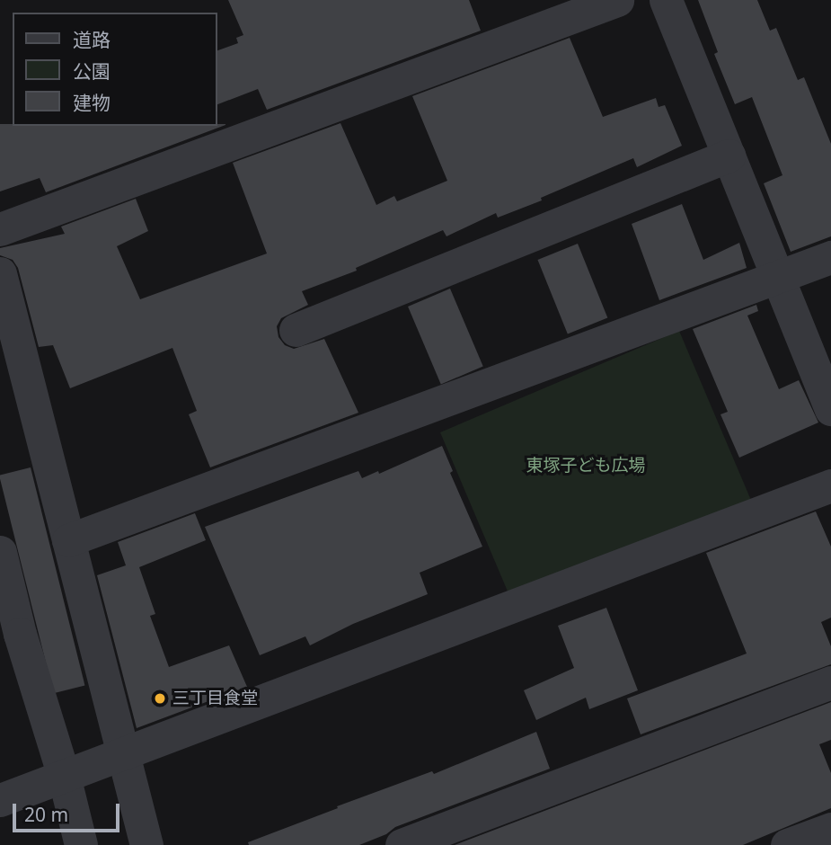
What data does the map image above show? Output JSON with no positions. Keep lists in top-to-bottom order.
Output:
{
  "parks": ["東塚子ども広場"],
  "places": ["三丁目食堂"],
  "legend": ["道路", "公園", "建物"],
  "scale_bar": "20 m"
}
